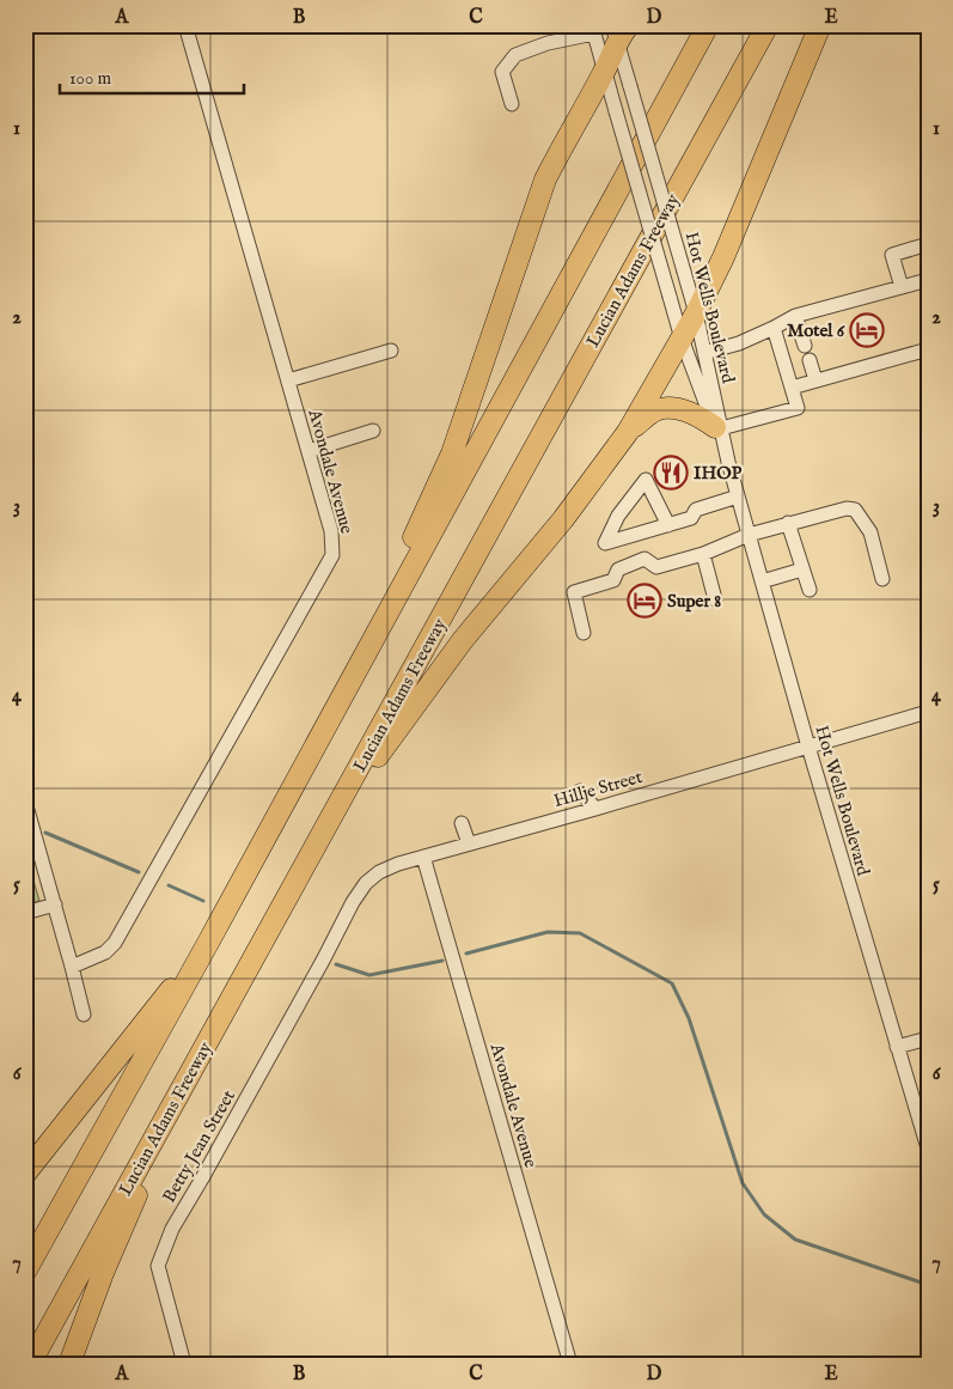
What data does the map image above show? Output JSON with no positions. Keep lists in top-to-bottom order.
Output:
{
  "streets": {
    "highway": ["Lucian Adams Freeway"],
    "street": [
      "Hot Wells Boulevard",
      "Avondale Avenue",
      "Hillje Street",
      "Betty Jean Street"
    ]
  },
  "crossings": [
    ["Hot Wells Boulevard", "Hillje Street"],
    ["Avondale Avenue", "Hillje Street"],
    ["Hillje Street", "Betty Jean Street"]
  ],
  "places": {
    "hotel": ["Motel 6", "Super 8"],
    "restaurant": ["IHOP"]
  },
  "scale_bar": "100 m",
  "grid": {
    "columns": [
      "A",
      "B",
      "C",
      "D",
      "E"
    ],
    "rows": [
      "1",
      "2",
      "3",
      "4",
      "5",
      "6",
      "7"
    ]
  }
}
